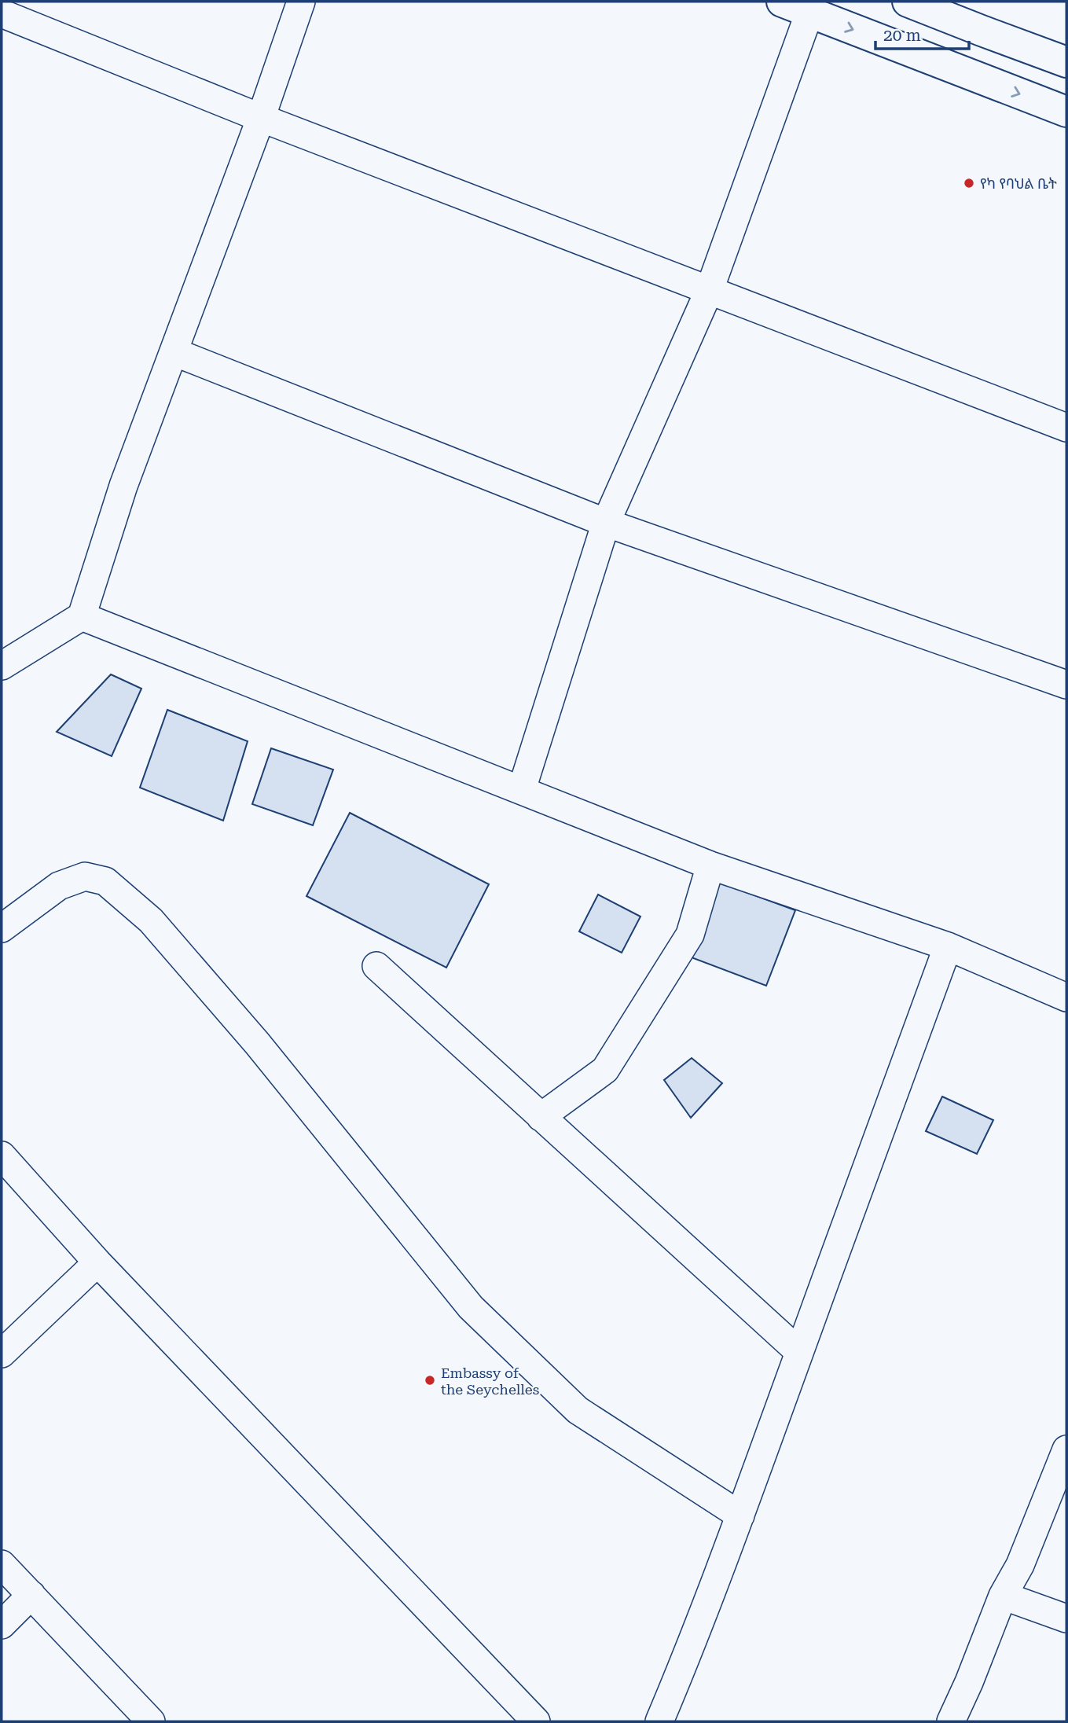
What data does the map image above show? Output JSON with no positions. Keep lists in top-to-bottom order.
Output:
{
  "places": ["የካ የባህል ቤት", "Embassy of the Seychelles"],
  "scale_bar": "20 m"
}
